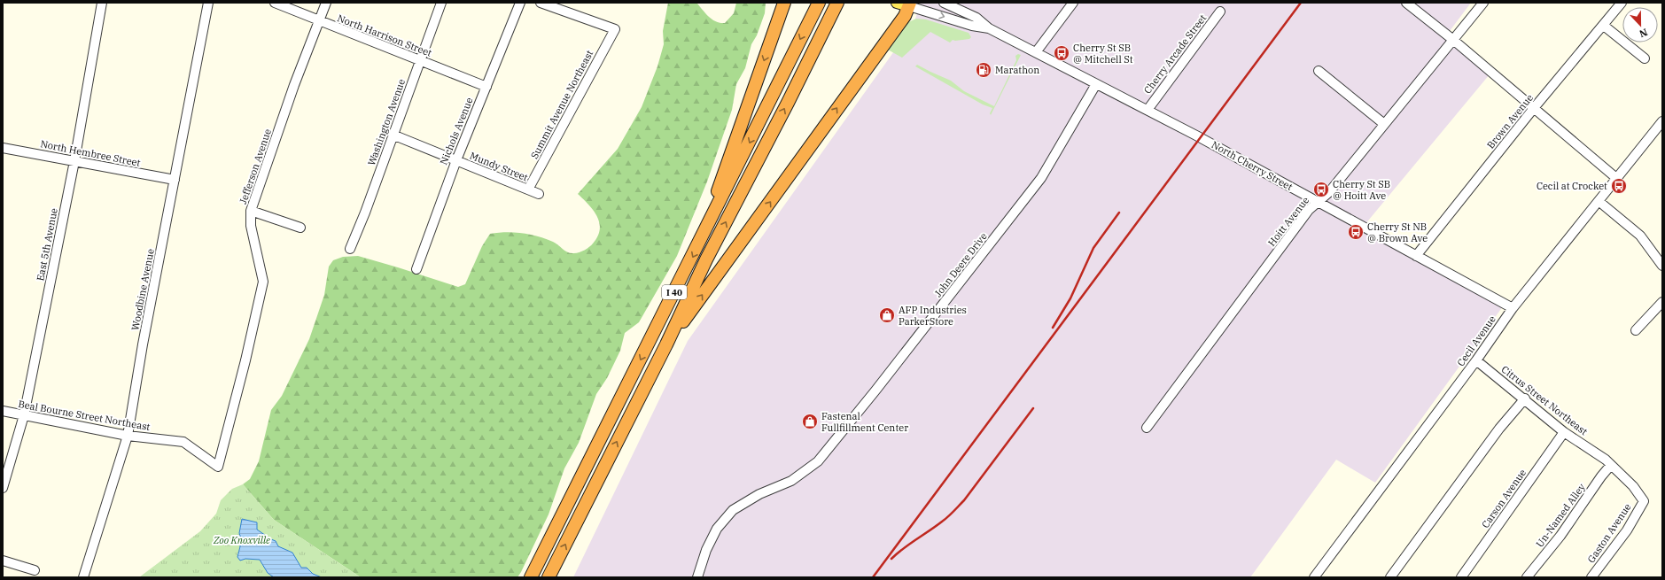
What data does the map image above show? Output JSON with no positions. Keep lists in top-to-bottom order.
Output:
{
  "streets": {
    "highway": ["I 40"],
    "main road": ["North Cherry Street"],
    "street": [
      "North Harrison Street",
      "Cherry Arcade Street",
      "Summit Avenue Northeast",
      "Brown Avenue",
      "Washington Avenue",
      "Nichols Avenue",
      "North Hembree Street",
      "Jefferson Avenue",
      "Mundy Street",
      "Hoitt Avenue",
      "East 5th Avenue",
      "John Deere Drive",
      "Woodbine Avenue",
      "Cecil Avenue",
      "Citrus Street Northeast",
      "Beal Bourne Street Northeast",
      "Carson Avenue",
      "Un-Named Alley",
      "Gaston Avenue"
    ]
  },
  "crossings": [
    ["North Harrison Street", "Washington Avenue"],
    ["North Harrison Street", "Nichols Avenue"],
    ["North Harrison Street", "Jefferson Avenue"],
    ["Cherry Arcade Street", "North Cherry Street"],
    ["Summit Avenue Northeast", "Mundy Street"],
    ["Brown Avenue", "North Cherry Street"],
    ["Washington Avenue", "Mundy Street"],
    ["Nichols Avenue", "Mundy Street"],
    ["North Hembree Street", "East 5th Avenue"],
    ["North Hembree Street", "Woodbine Avenue"],
    ["North Cherry Street", "Hoitt Avenue"],
    ["North Cherry Street", "John Deere Drive"],
    ["North Cherry Street", "Cecil Avenue"],
    ["Jefferson Avenue", "Beal Bourne Street Northeast"],
    ["East 5th Avenue", "Beal Bourne Street Northeast"],
    ["Woodbine Avenue", "Beal Bourne Street Northeast"],
    ["Cecil Avenue", "Citrus Street Northeast"],
    ["Citrus Street Northeast", "Carson Avenue"],
    ["Citrus Street Northeast", "Un-Named Alley"],
    ["Citrus Street Northeast", "Gaston Avenue"]
  ],
  "parks": ["Zoo Knoxville"],
  "places": {
    "bus stop": [
      "Cherry St SB @ Mitchell St",
      "Cecil at Crocket",
      "Cherry St SB @ Hoitt Ave",
      "Cherry St NB @ Brown Ave"
    ],
    "fuel station": ["Marathon"],
    "shop": ["AFP Industries ParkerStore", "Fastenal Fullfillment Center"]
  },
  "north": "bottom"
}
